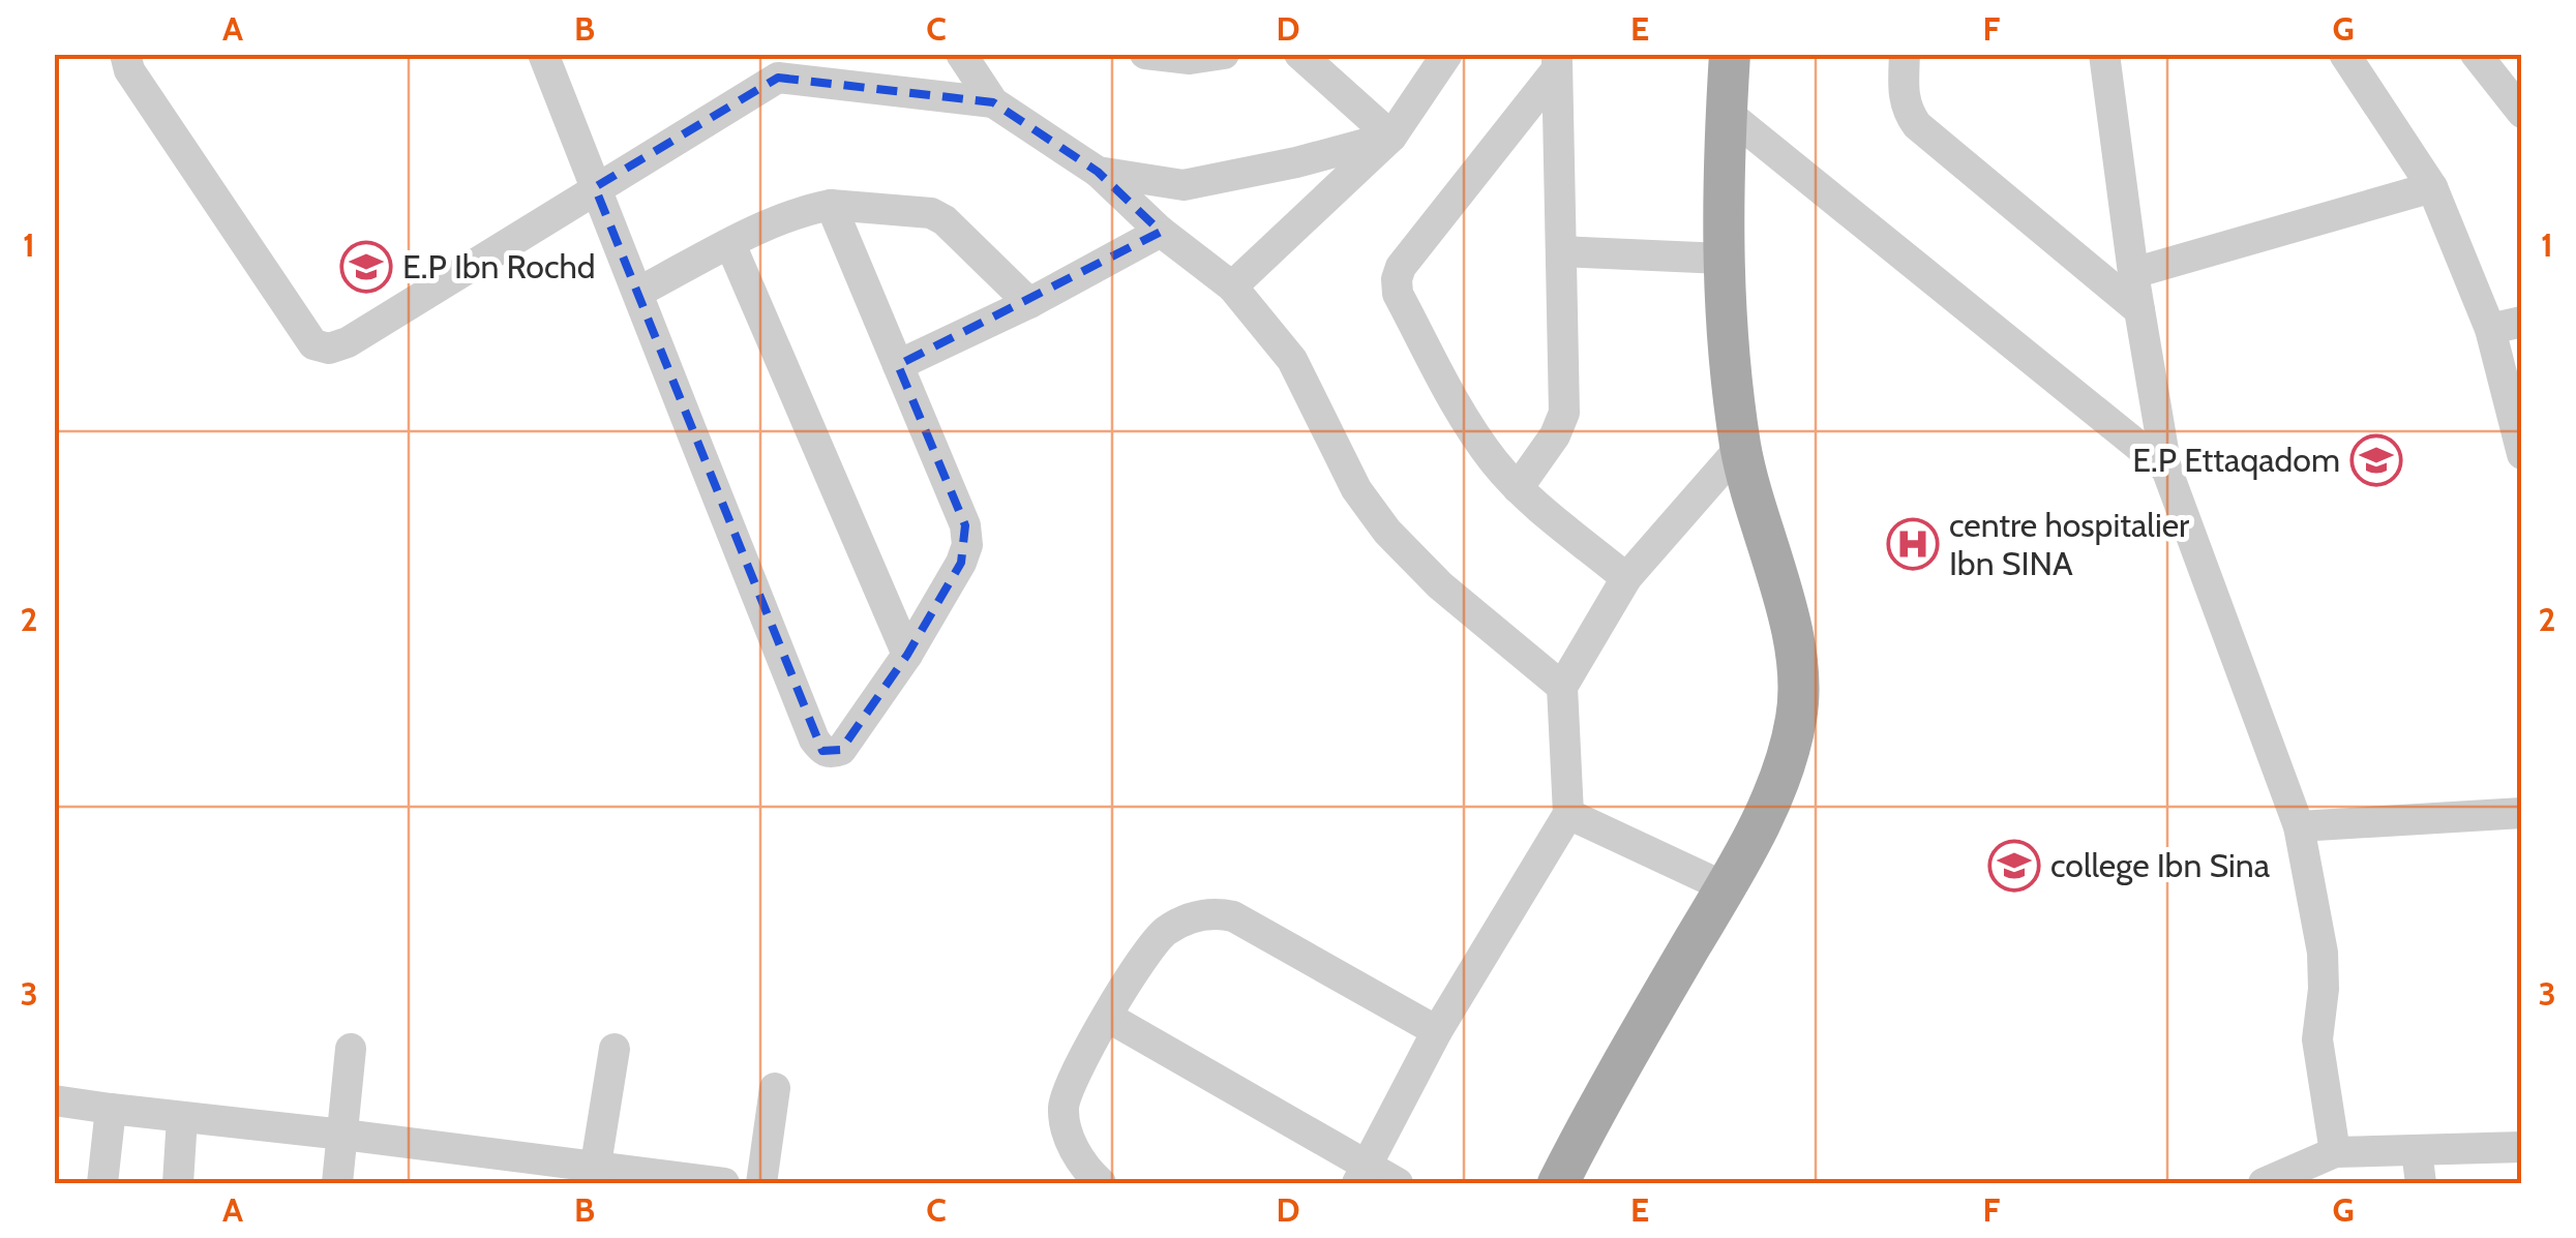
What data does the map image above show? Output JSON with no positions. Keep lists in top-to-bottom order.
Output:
{
  "places": {
    "school or university": ["E.P Ibn Rochd", "E.P Ettaqadom", "college Ibn Sina"],
    "hospital": ["centre hospitalier Ibn SINA"]
  },
  "grid": {
    "columns": [
      "A",
      "B",
      "C",
      "D",
      "E",
      "F",
      "G"
    ],
    "rows": ["1", "2", "3"]
  }
}
